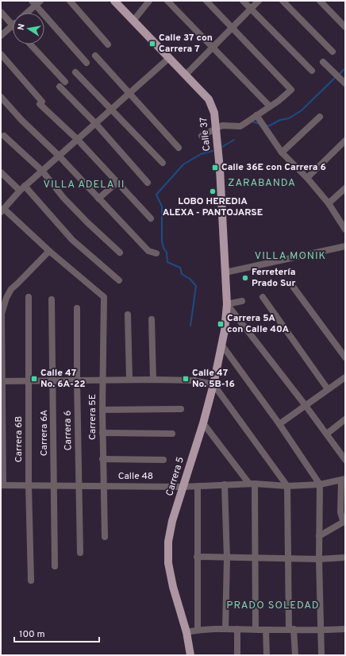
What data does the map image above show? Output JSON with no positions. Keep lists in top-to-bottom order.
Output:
{
  "streets": {
    "main road": ["Calle 37", "Carrera 5"],
    "street": [
      "Carrera 5E",
      "Carrera 6",
      "Carrera 6A",
      "Carrera 6B",
      "Calle 48"
    ]
  },
  "crossings": [
    ["Calle 37", "Carrera 5"],
    ["Carrera 5E", "Calle 48"],
    ["Carrera 6", "Calle 48"],
    ["Carrera 6A", "Calle 48"],
    ["Carrera 6B", "Calle 48"],
    ["Calle 48", "Carrera 5"]
  ],
  "districts": [
    "ZARABANDA",
    "VILLA ADELA II",
    "VILLA MONIK",
    "PRADO SOLEDAD"
  ],
  "places": {
    "transit": [
      "Calle 37 con Carrera 7",
      "Calle 36E con Carrera 6",
      "Carrera 5A con Calle 40A",
      "Calle 47 No. 6A-22",
      "Calle 47 No. 5B-16"
    ],
    "other": ["LOBO HEREDIA ALEXA - PANTOJARSE", "Ferretería Prado Sur"]
  },
  "scale_bar": "100 m",
  "north": "left"
}
